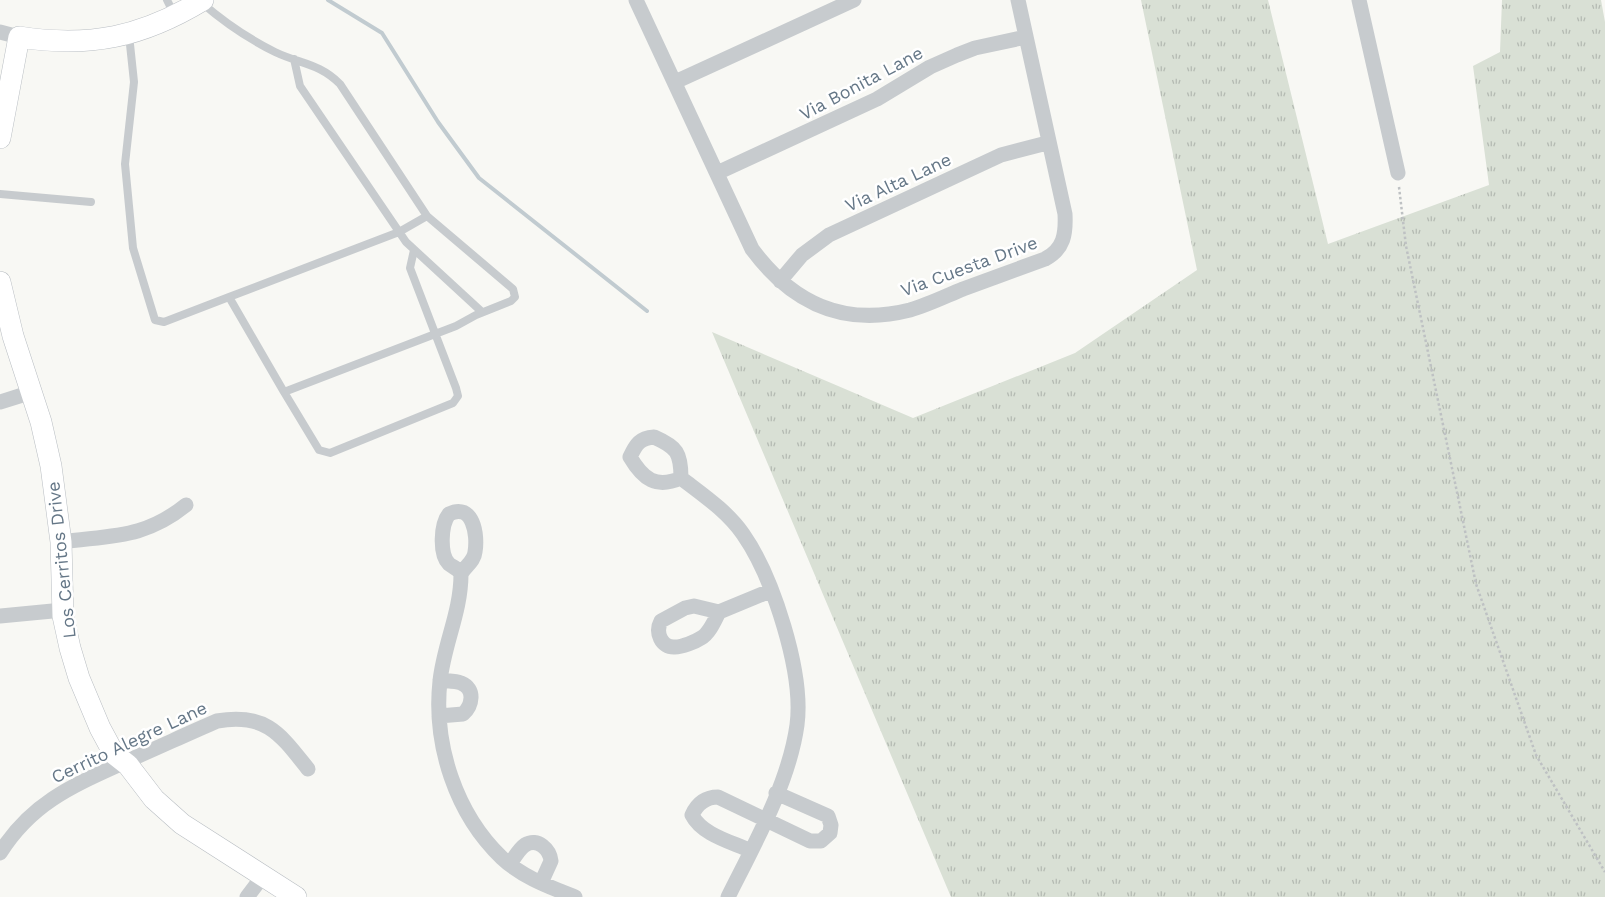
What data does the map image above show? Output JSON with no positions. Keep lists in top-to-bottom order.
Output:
{
  "streets": {
    "street": [
      "Via Bonita Lane",
      "Via Alta Lane",
      "Via Cuesta Drive",
      "Los Cerritos Drive",
      "Cerrito Alegre Lane"
    ]
  },
  "crossings": [
    ["Via Bonita Lane", "Via Cuesta Drive"],
    ["Via Alta Lane", "Via Cuesta Drive"],
    ["Los Cerritos Drive", "Cerrito Alegre Lane"]
  ]
}
